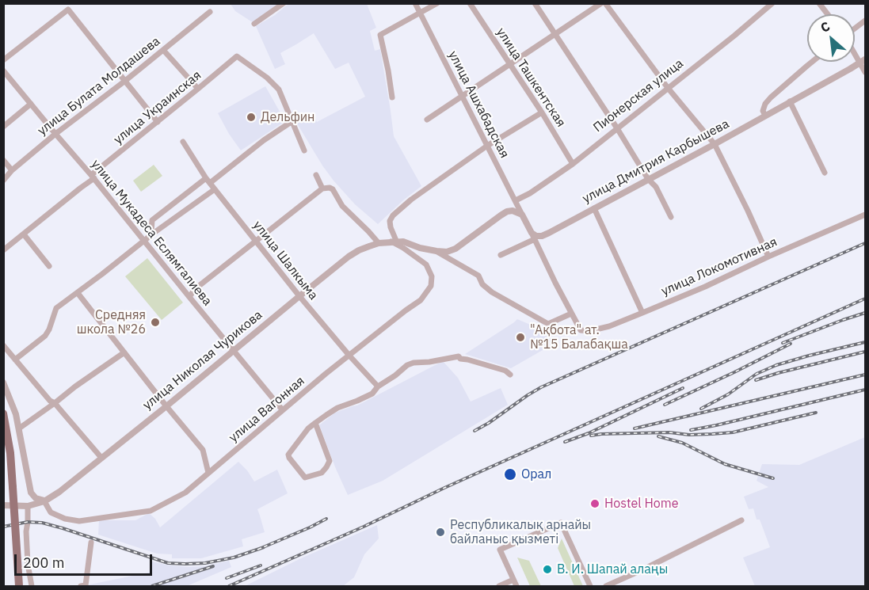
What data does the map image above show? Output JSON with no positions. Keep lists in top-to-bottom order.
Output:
{
  "streets": {
    "street": [
      "улица Ташкентская",
      "улица Булата Молдашева",
      "Пионерская улица",
      "улица Ашхабадская",
      "улица Украинская",
      "улица Дмитрия Карбышева",
      "улица Мукадеса Еслямгалиева",
      "улица Шалкыма",
      "улица Локомотивная",
      "улица Николая Чурикова",
      "улица Вагонная"
    ]
  },
  "crossings": [
    ["улица Ташкентская", "Пионерская улица"],
    ["улица Булата Молдашева", "улица Мукадеса Еслямгалиева"],
    ["Пионерская улица", "улица Ашхабадская"],
    ["улица Украинская", "улица Мукадеса Еслямгалиева"],
    ["улица Мукадеса Еслямгалиева", "улица Николая Чурикова"],
    ["улица Мукадеса Еслямгалиева", "улица Вагонная"],
    ["улица Шалкыма", "улица Николая Чурикова"],
    ["улица Шалкыма", "улица Вагонная"],
    ["улица Николая Чурикова", "улица Вагонная"]
  ],
  "places": [
    "Дельфин",
    "Средняя школа №26",
    "\"Ақбота\" ат. №15 Балабақша",
    "Орал",
    "Hostel Home",
    "Республикалық арнайы байланыс қызметі",
    "В. И. Шапай алаңы"
  ],
  "scale_bar": "200 m",
  "north": "top left"
}
